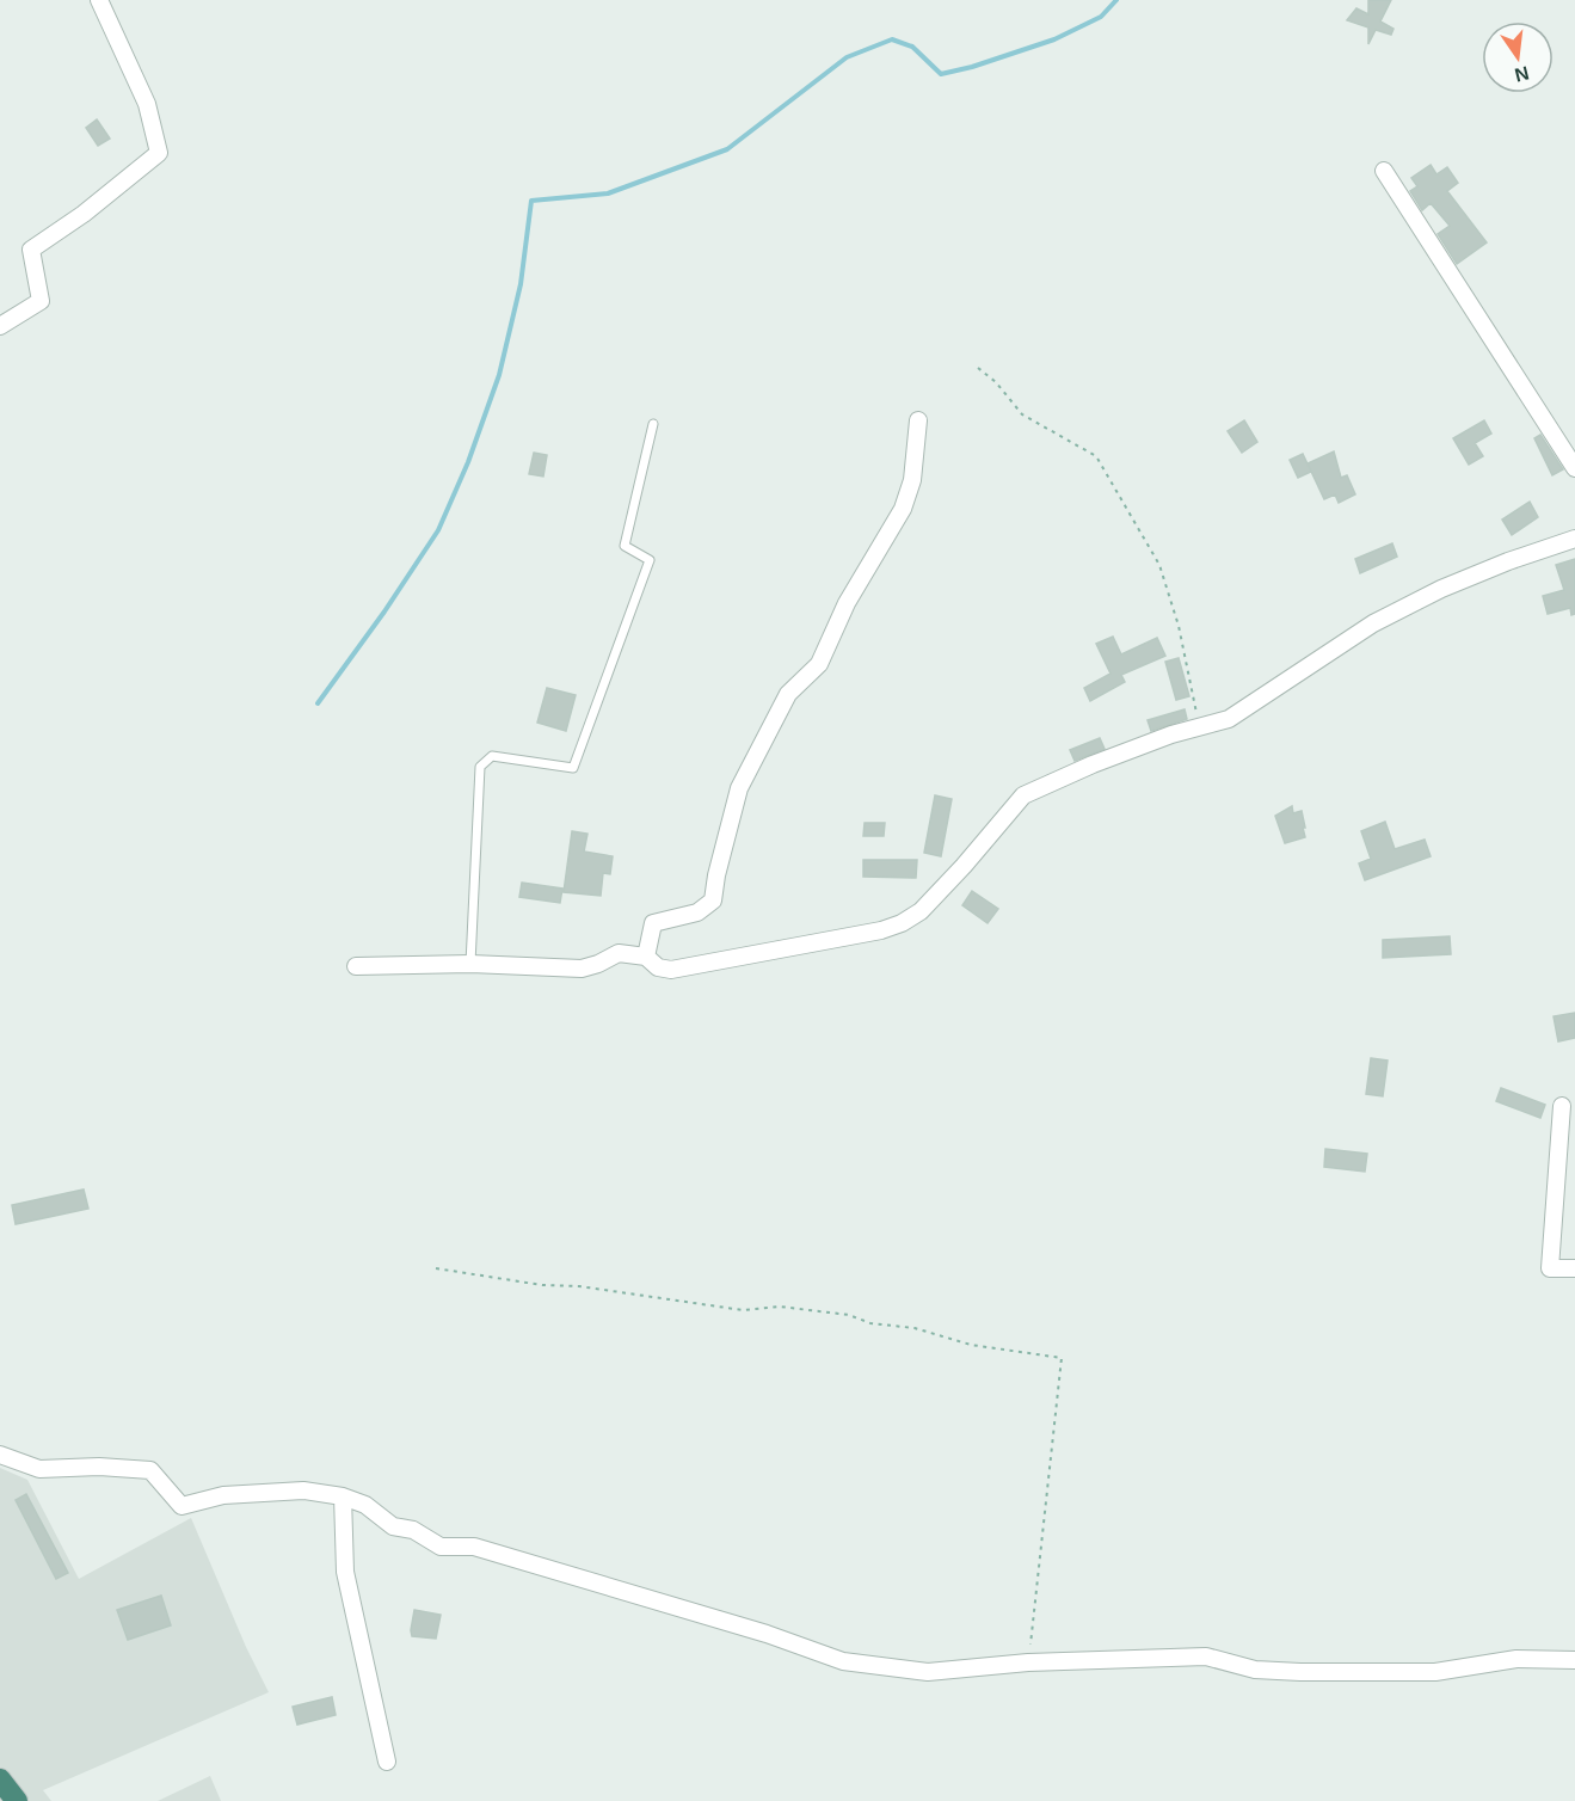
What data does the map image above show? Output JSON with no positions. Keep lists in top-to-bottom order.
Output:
{
  "north": "bottom"
}
